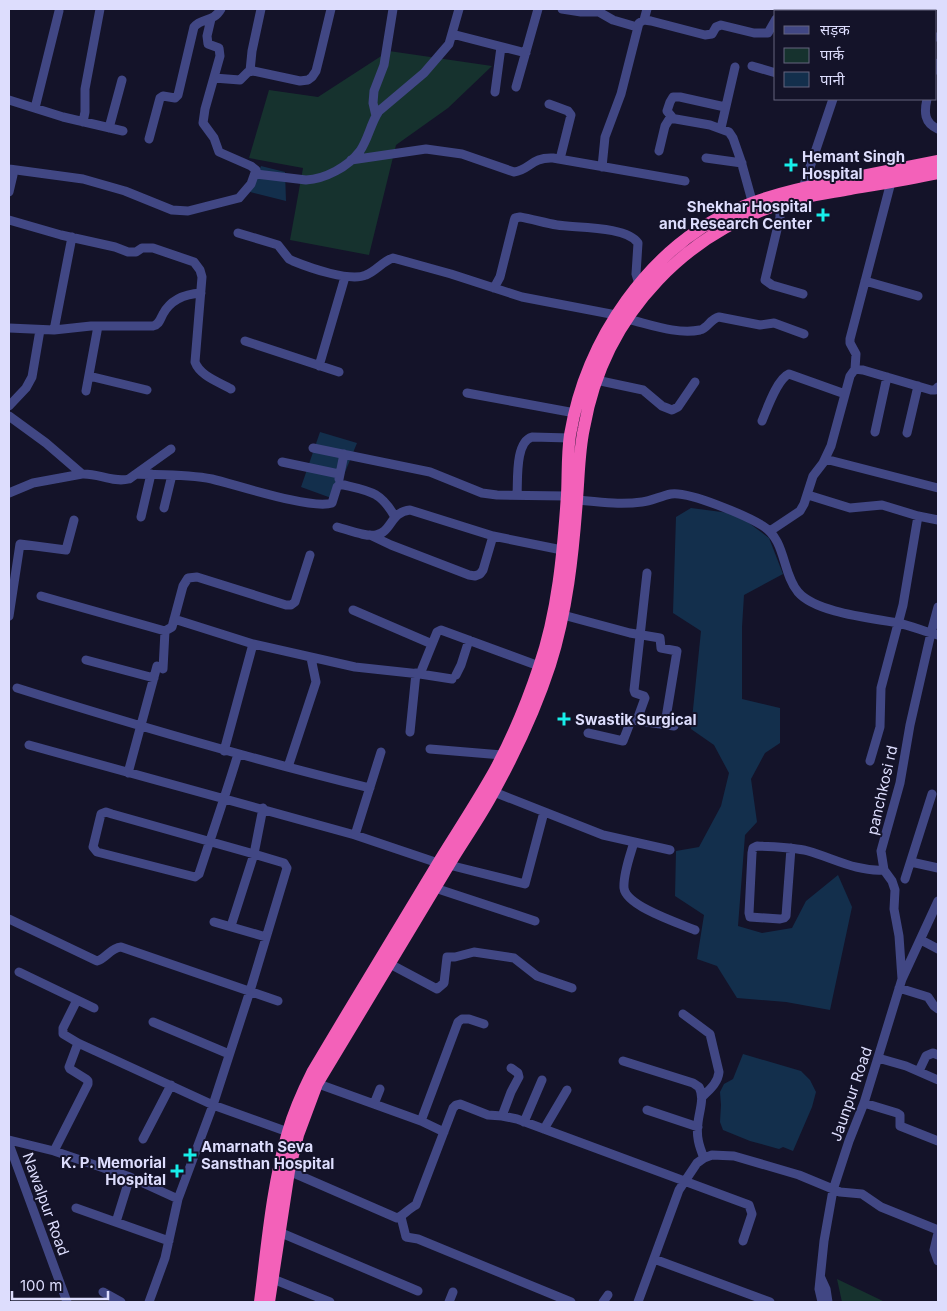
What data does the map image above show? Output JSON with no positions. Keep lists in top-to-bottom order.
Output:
{
  "streets": {
    "street": ["panchkosi rd", "Jaunpur Road", "Nawalpur Road"]
  },
  "crossings": [
    ["panchkosi rd", "Jaunpur Road"]
  ],
  "places": {
    "health": [
      "Hemant Singh Hospital",
      "Shekhar Hospital and Research Center",
      "Swastik Surgical",
      "Amarnath Seva Sansthan Hospital",
      "K. P. Memorial Hospital"
    ]
  },
  "legend": ["सड़क", "पार्क", "पानी"],
  "scale_bar": "100 m"
}
